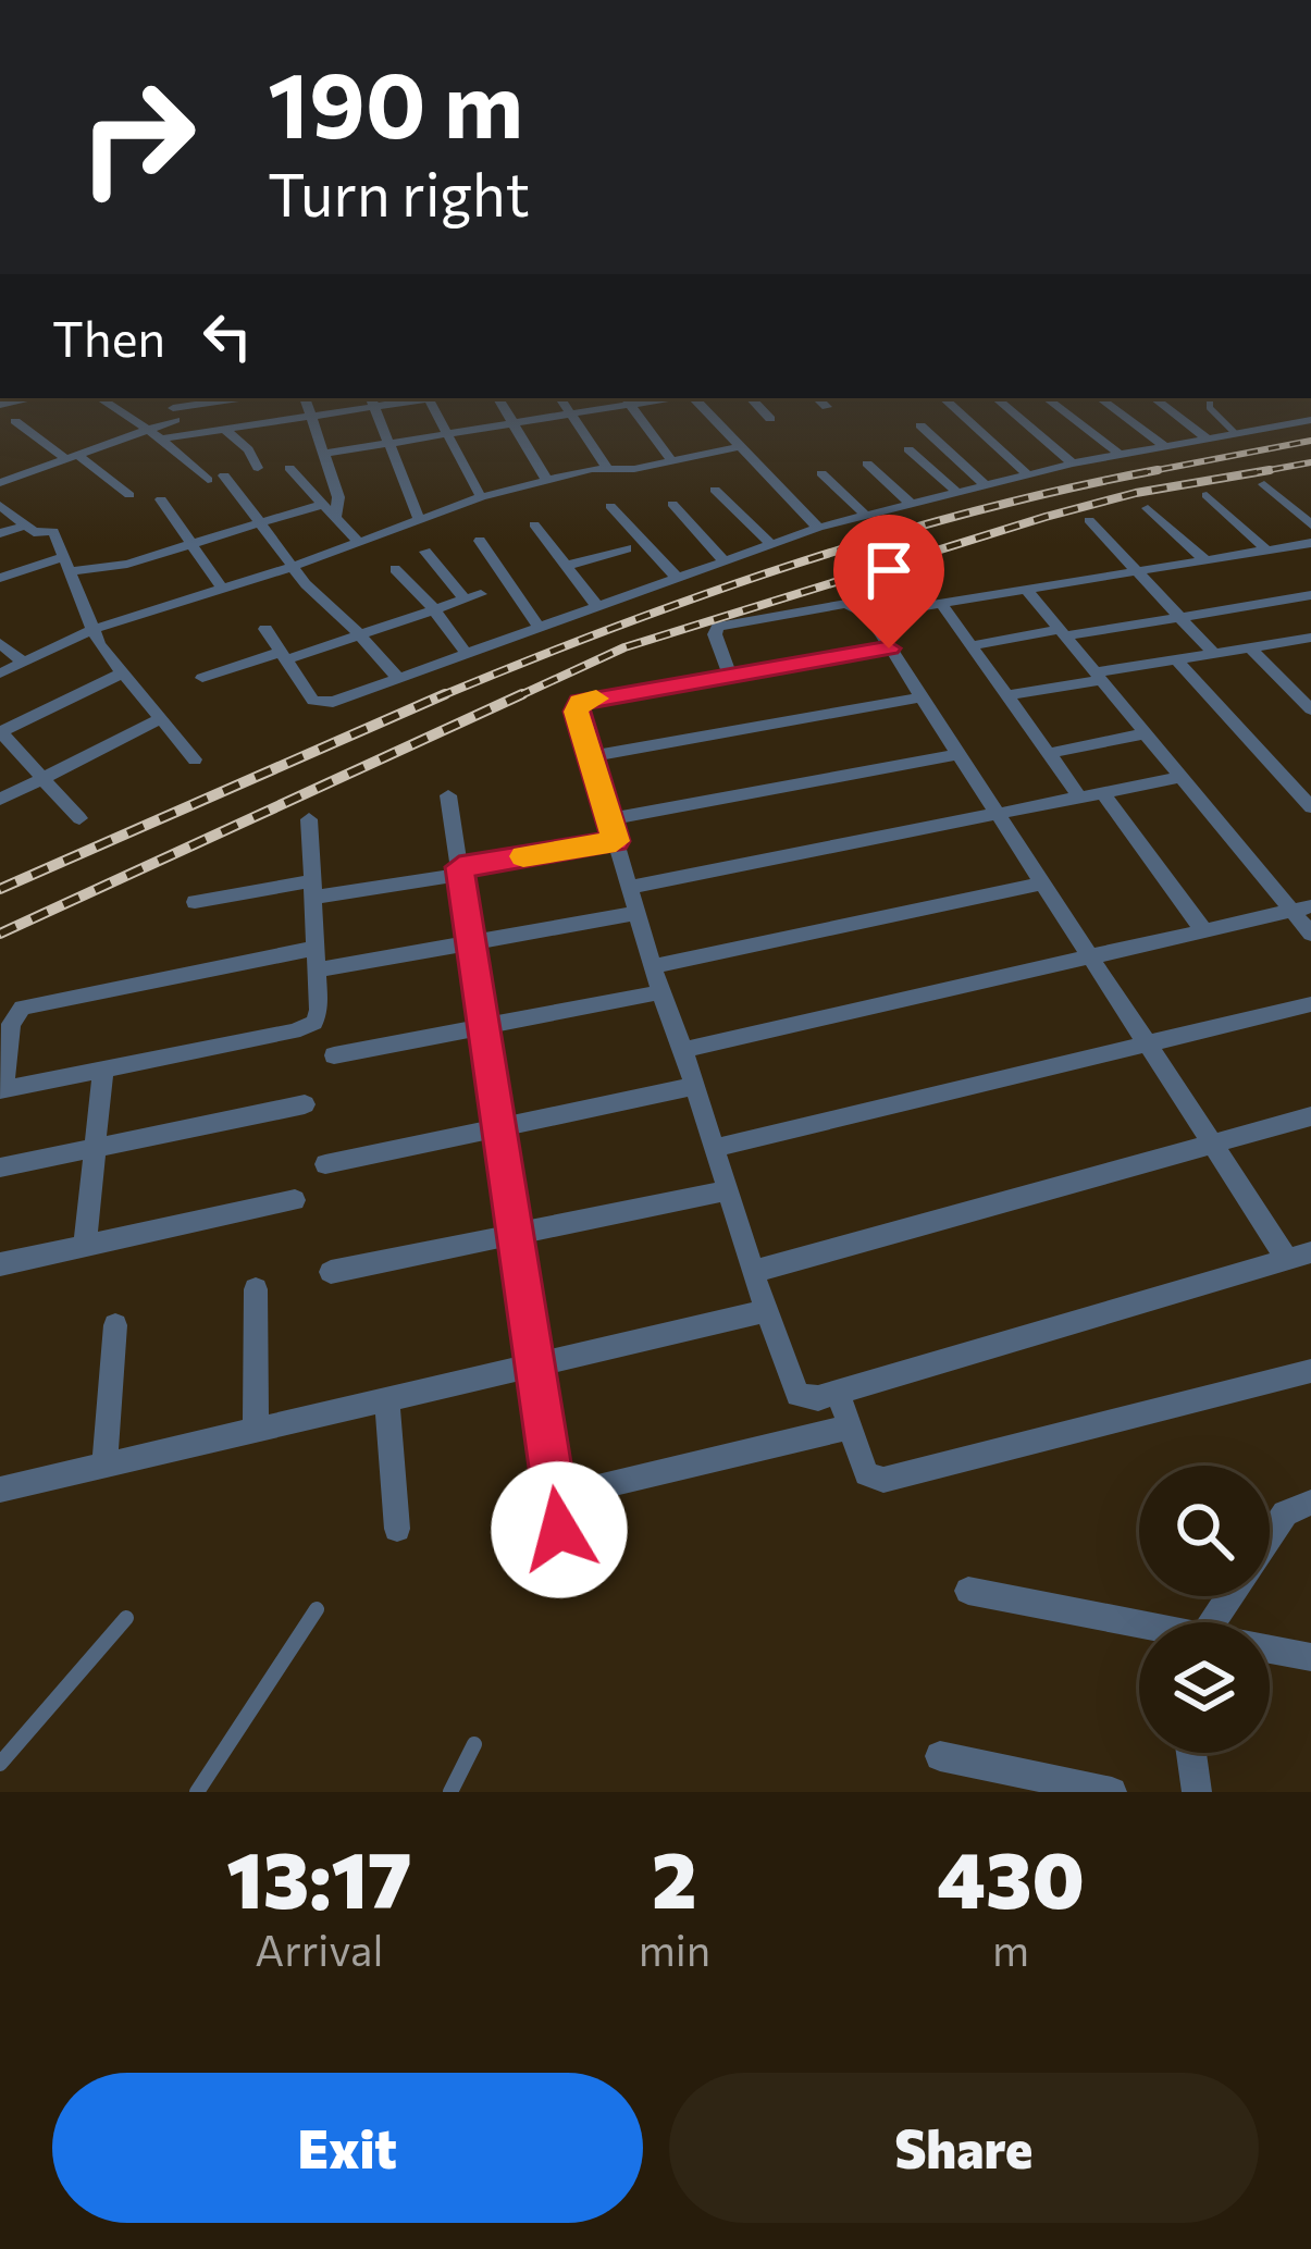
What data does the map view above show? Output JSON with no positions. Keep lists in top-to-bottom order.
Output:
{
  "page": {
    "turn": ["190 m", "Turn right"],
    "then": "Then",
    "eta": [
      "13:17",
      "Arrival",
      "2",
      "min",
      "430",
      "m"
    ],
    "buttons": ["Exit", "Share"]
  }
}
